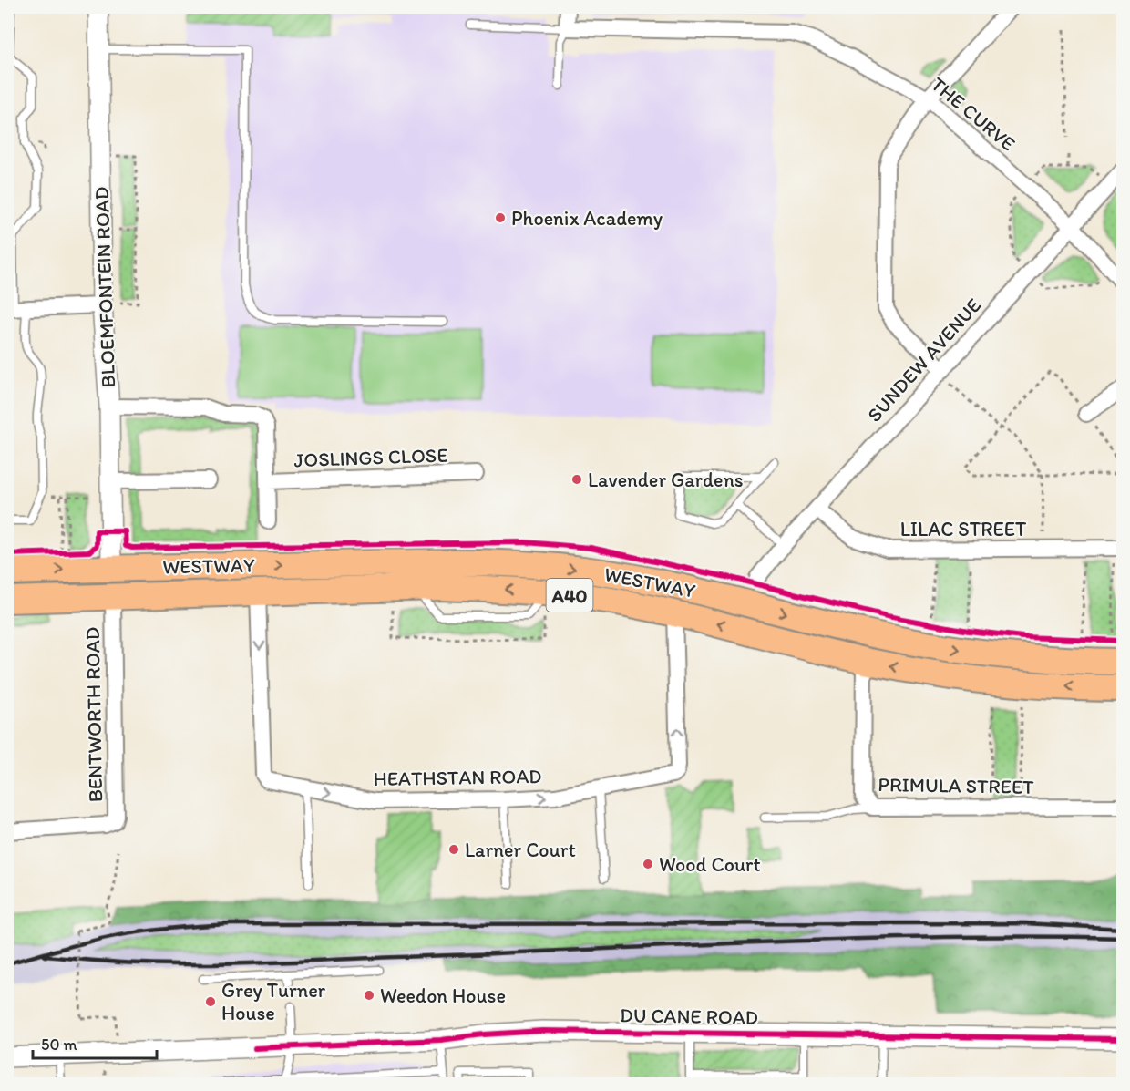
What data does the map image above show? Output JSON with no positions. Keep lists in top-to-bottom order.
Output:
{
  "streets": {
    "highway": ["WESTWAY", "A40"],
    "street": [
      "THE CURVE",
      "BLOEMFONTEIN ROAD",
      "SUNDEW AVENUE",
      "JOSLINGS CLOSE",
      "LILAC STREET",
      "BENTWORTH ROAD",
      "HEATHSTAN ROAD",
      "PRIMULA STREET",
      "DU CANE ROAD"
    ]
  },
  "crossings": [
    ["THE CURVE", "SUNDEW AVENUE"],
    ["BLOEMFONTEIN ROAD", "JOSLINGS CLOSE"],
    ["BLOEMFONTEIN ROAD", "WESTWAY"],
    ["SUNDEW AVENUE", "LILAC STREET"],
    ["WESTWAY", "BENTWORTH ROAD"],
    ["WESTWAY", "HEATHSTAN ROAD"],
    ["WESTWAY", "PRIMULA STREET"]
  ],
  "places": [
    "Phoenix Academy",
    "Lavender Gardens",
    "Larner Court",
    "Wood Court",
    "Weedon House",
    "Grey Turner House"
  ],
  "scale_bar": "50 m"
}
